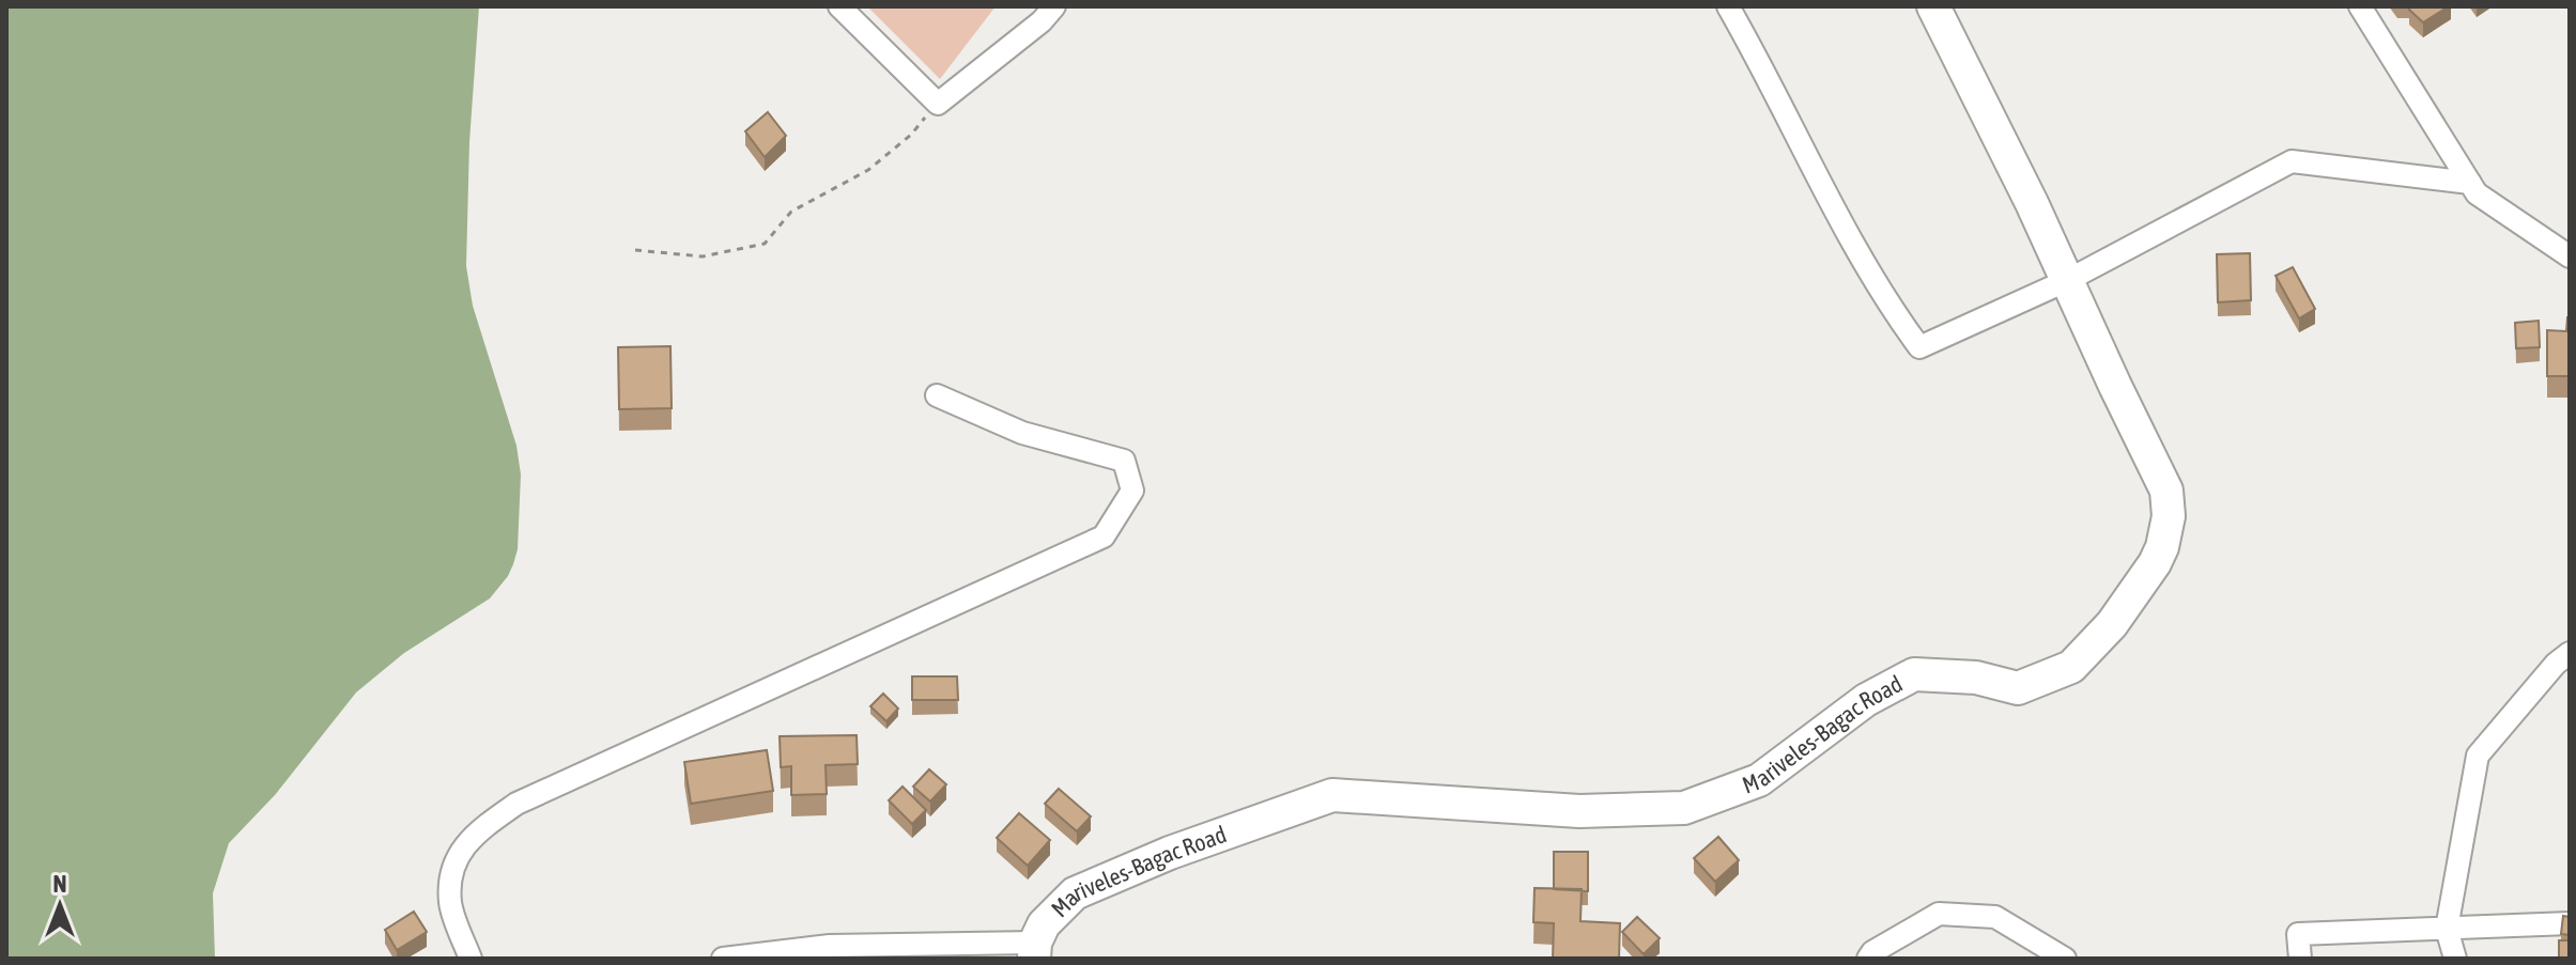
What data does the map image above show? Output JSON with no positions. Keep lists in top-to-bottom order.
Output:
{
  "streets": {
    "main road": ["Mariveles-Bagac Road"]
  },
  "north": "top"
}
